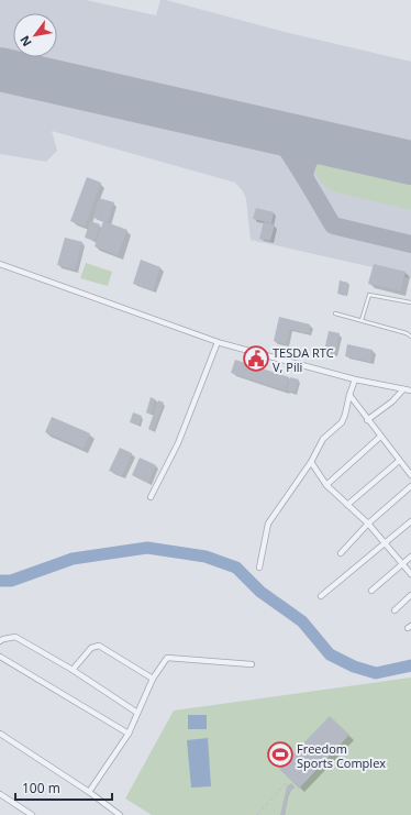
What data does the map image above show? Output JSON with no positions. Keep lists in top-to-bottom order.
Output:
{
  "places": {
    "public building": ["TESDA RTC V, Pili"],
    "sports": ["Freedom Sports Complex"]
  },
  "scale_bar": "100 m",
  "north": "bottom left"
}
